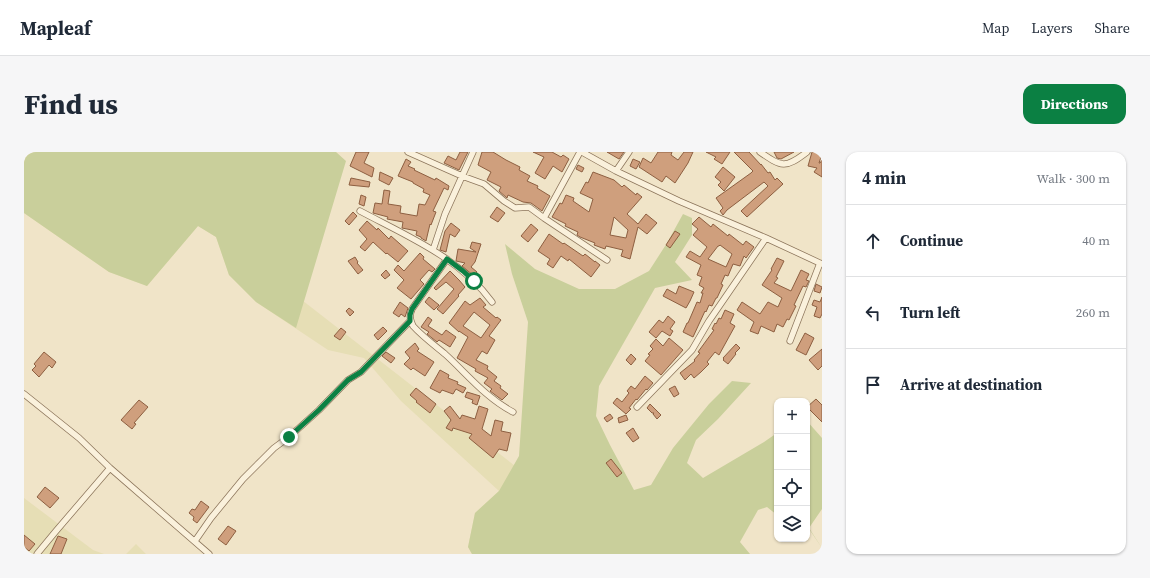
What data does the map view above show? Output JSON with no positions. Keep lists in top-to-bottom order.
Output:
{
  "page": {
    "header": "Mapleaf",
    "nav": ["Map", "Layers", "Share"],
    "buttons": "Directions",
    "title": "Find us",
    "heading": ["4 min", "Walk · 300 m"],
    "list": [
      ["Continue", "40 m"],
      ["Turn left", "260 m"],
      "Arrive at destination"
    ],
    "map_buttons": ["+", "−"]
  }
}
